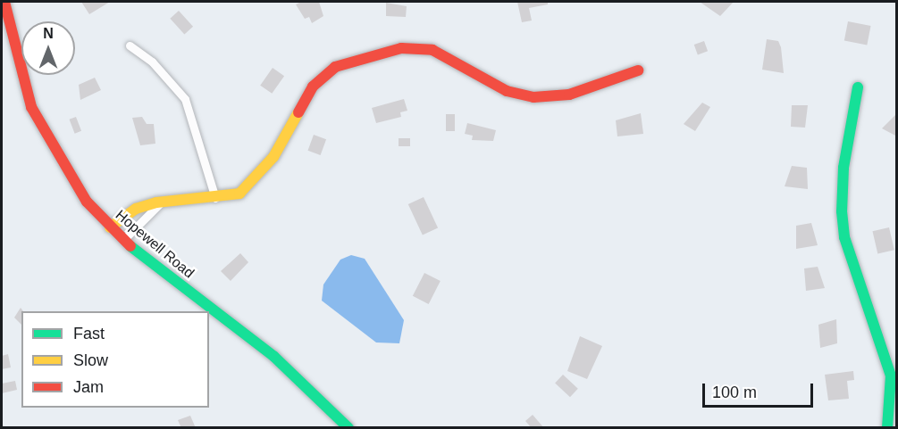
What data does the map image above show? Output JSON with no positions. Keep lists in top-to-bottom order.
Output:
{
  "streets": {
    "street": ["Hopewell Road"]
  },
  "legend": ["Fast", "Slow", "Jam"],
  "scale_bar": "100 m",
  "north": "top"
}
